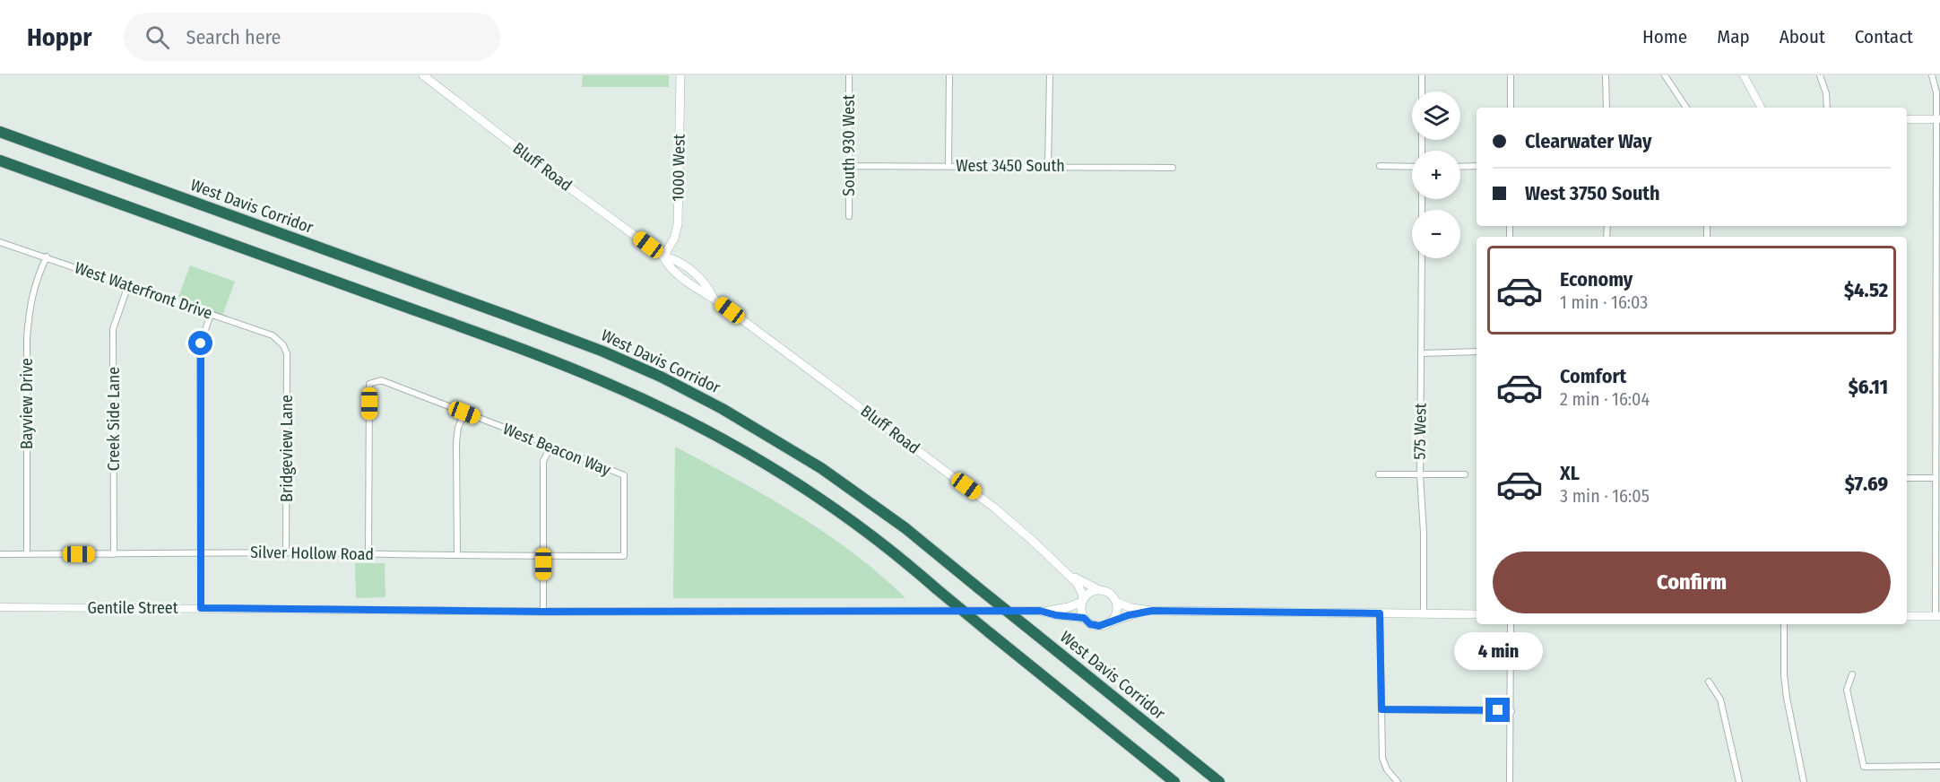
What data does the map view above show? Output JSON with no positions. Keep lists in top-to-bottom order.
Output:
{
  "streets": {
    "highway": ["West Davis Corridor"],
    "main road": ["Bluff Road", "1000 West", "Gentile Street"],
    "street": [
      "South 930 West",
      "West 3450 South",
      "West Waterfront Drive",
      "Bayview Drive",
      "Creek Side Lane",
      "575 West",
      "Bridgeview Lane",
      "West Beacon Way",
      "Silver Hollow Road"
    ]
  },
  "crossings": [
    ["South 930 West", "West 3450 South"],
    ["Bluff Road", "1000 West"],
    ["Bluff Road", "Gentile Street"],
    ["West Waterfront Drive", "Bayview Drive"],
    ["West Waterfront Drive", "Creek Side Lane"],
    ["West Waterfront Drive", "Bridgeview Lane"],
    ["Bayview Drive", "Silver Hollow Road"],
    ["Creek Side Lane", "Silver Hollow Road"],
    ["Bridgeview Lane", "Silver Hollow Road"],
    ["West Beacon Way", "Silver Hollow Road"]
  ],
  "page": {
    "header": "Hoppr",
    "search": "Search here",
    "nav": [
      "Home",
      "Map",
      "About",
      "Contact"
    ],
    "map_buttons": ["+", "−"],
    "banner": ["Clearwater Way", "West 3750 South"],
    "list": [
      {
        "name": "Economy",
        "note": "1 min · 16:03",
        "value": "$4.52"
      },
      {
        "name": "Comfort",
        "note": "2 min · 16:04",
        "value": "$6.11"
      },
      {
        "name": "XL",
        "note": "3 min · 16:05",
        "value": "$7.69"
      }
    ],
    "buttons": "Confirm",
    "bubble": "4 min"
  }
}
